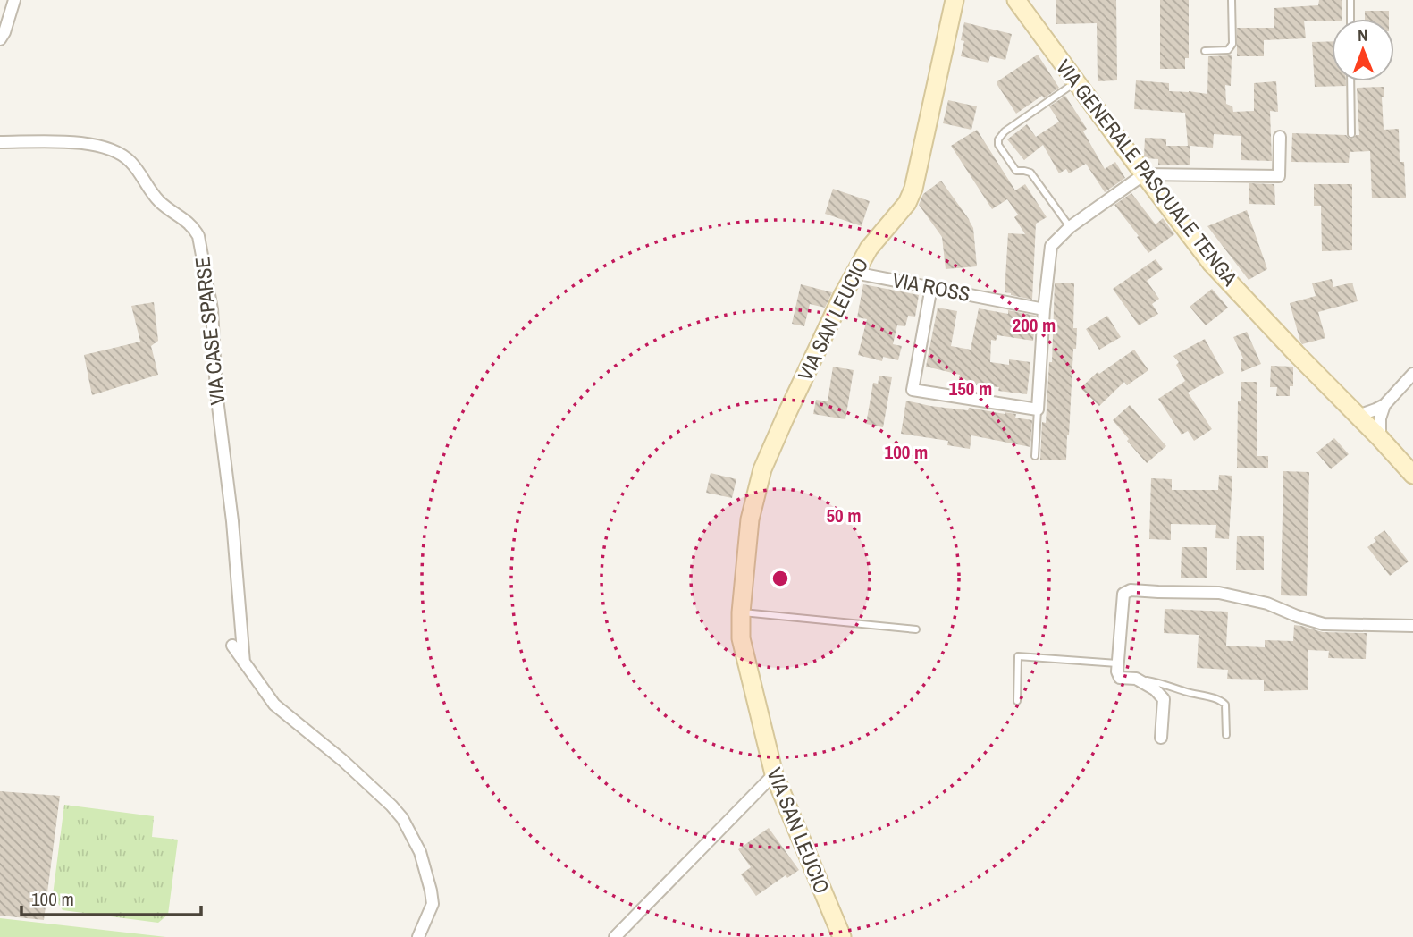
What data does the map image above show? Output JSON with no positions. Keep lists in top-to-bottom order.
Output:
{
  "streets": {
    "street": [
      "VIA GENERALE PASQUALE TENGA",
      "VIA ROSS",
      "VIA SAN LEUCIO",
      "VIA CASE SPARSE"
    ]
  },
  "crossings": [
    ["VIA ROSS", "VIA SAN LEUCIO"]
  ],
  "scale_bar": "100 m",
  "north": "top",
  "rings": [
    "200 m",
    "150 m",
    "100 m",
    "50 m"
  ]
}
